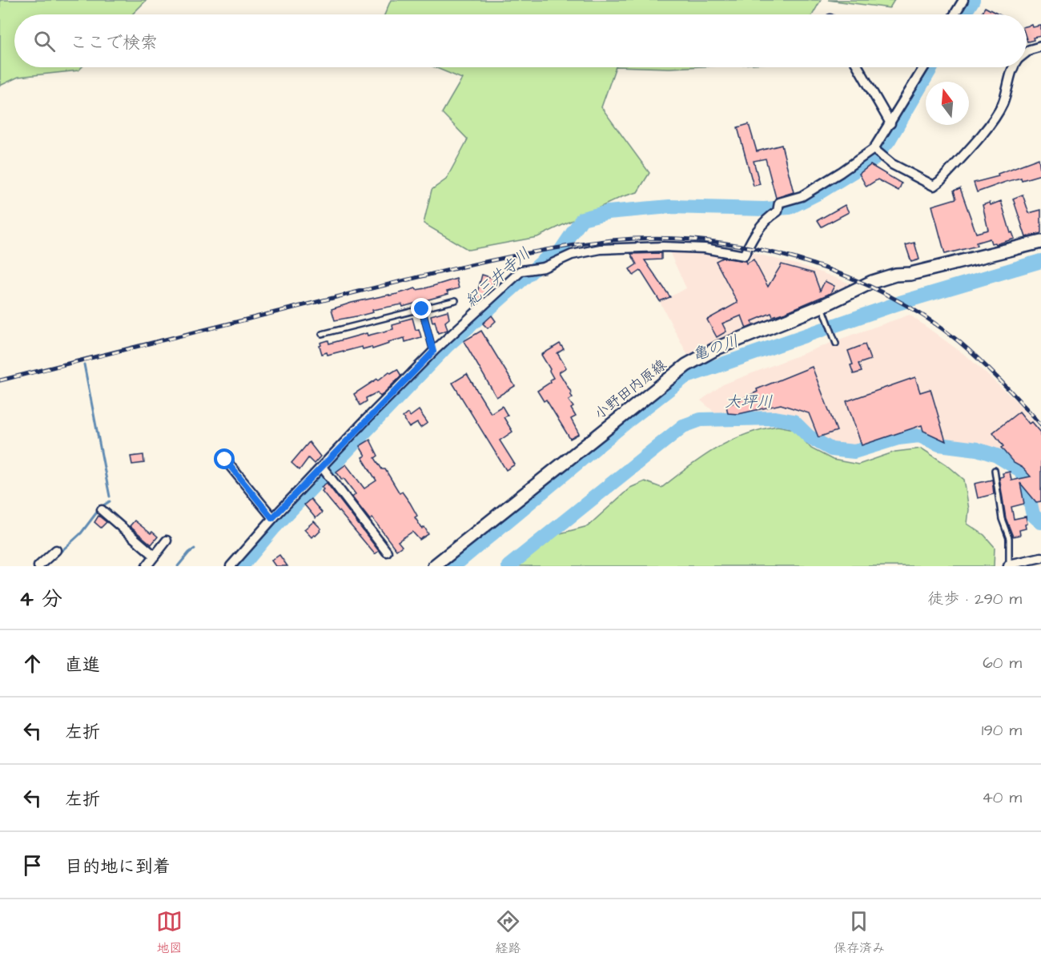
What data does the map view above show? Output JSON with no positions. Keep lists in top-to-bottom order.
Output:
{
  "streets": {
    "main road": ["小野田内原線"]
  },
  "water": ["紀三井寺川", "亀の川", "大坪川"],
  "north": "top",
  "page": {
    "search": "ここで検索",
    "heading": ["4 分", "徒歩 · 290 m"],
    "list": [
      ["直進", "60 m"],
      ["左折", "190 m"],
      ["左折", "40 m"],
      "目的地に到着"
    ],
    "nav": ["地図", "経路", "保存済み"]
  }
}
